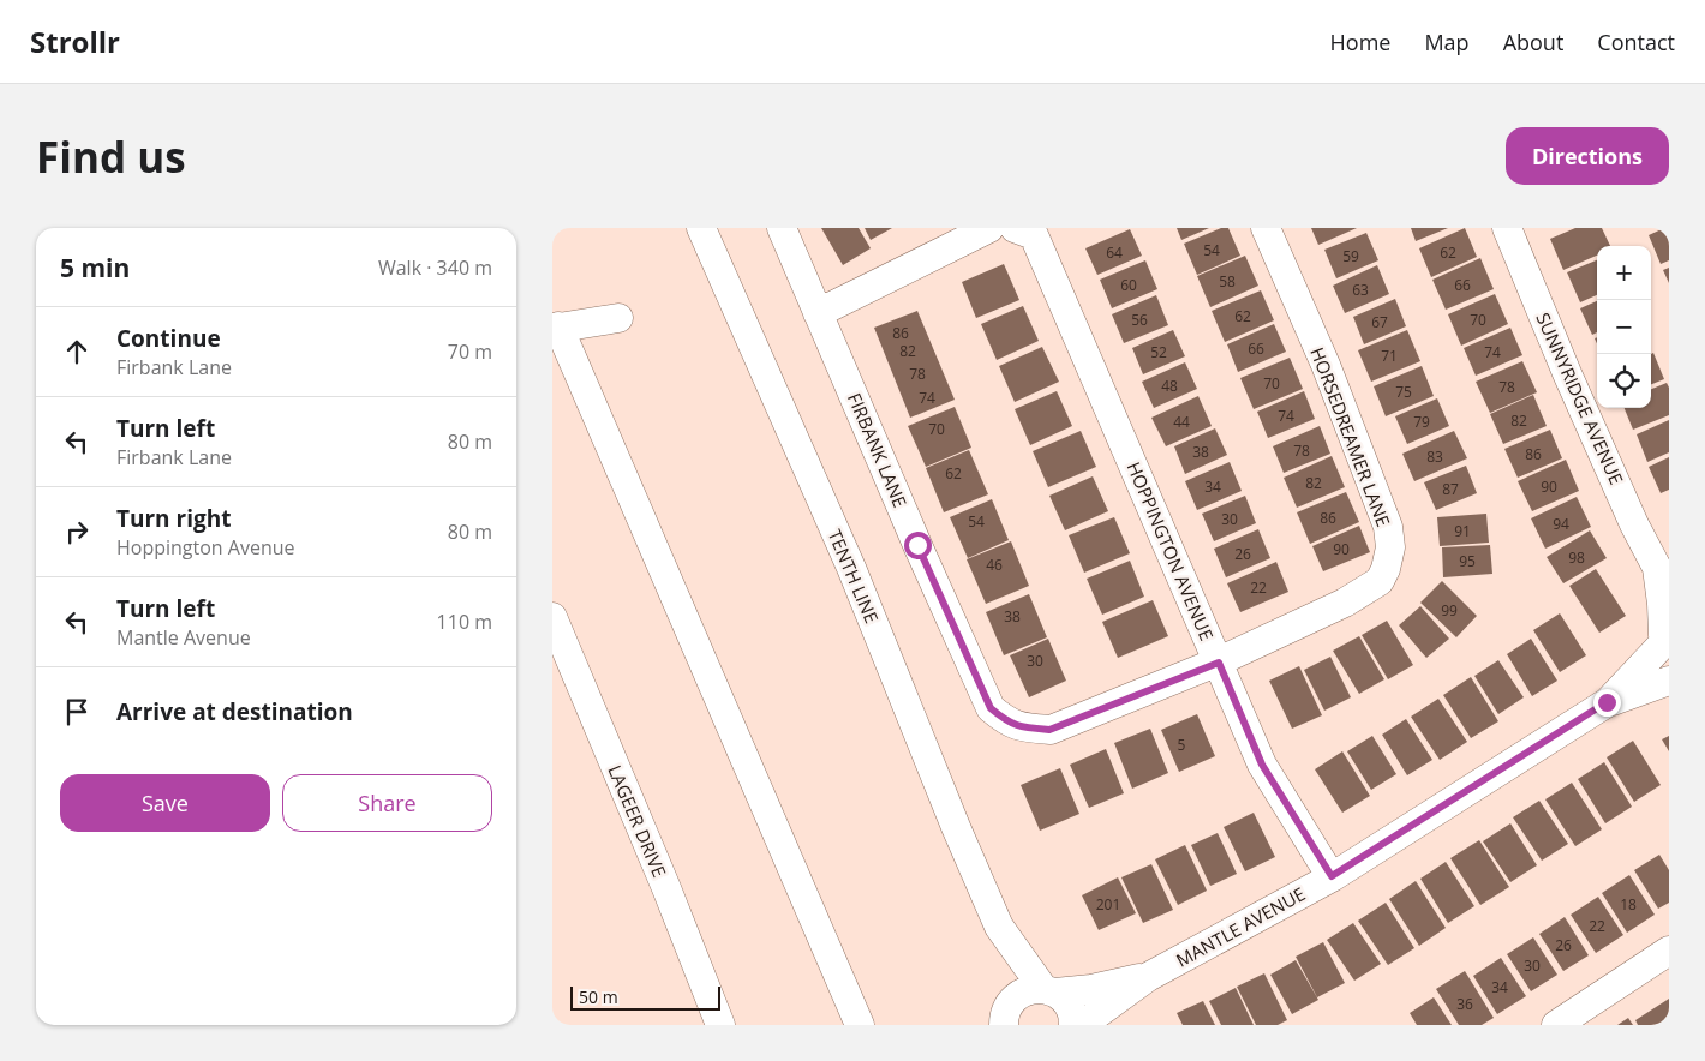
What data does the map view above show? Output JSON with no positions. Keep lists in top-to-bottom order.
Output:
{
  "streets": {
    "street": [
      "SUNNYRIDGE AVENUE",
      "HORSEDREAMER LANE",
      "FIRBANK LANE",
      "HOPPINGTON AVENUE",
      "TENTH LINE",
      "LAGEER DRIVE",
      "MANTLE AVENUE"
    ]
  },
  "crossings": [
    ["SUNNYRIDGE AVENUE", "MANTLE AVENUE"],
    ["HORSEDREAMER LANE", "FIRBANK LANE"],
    ["HORSEDREAMER LANE", "HOPPINGTON AVENUE"],
    ["FIRBANK LANE", "HOPPINGTON AVENUE"],
    ["HOPPINGTON AVENUE", "MANTLE AVENUE"],
    ["TENTH LINE", "MANTLE AVENUE"]
  ],
  "house_numbers": [
    "54",
    "64",
    "62",
    "59",
    "58",
    "60",
    "66",
    "63",
    "62",
    "56",
    "70",
    "67",
    "86",
    "66",
    "82",
    "52",
    "74",
    "71",
    "78",
    "70",
    "48",
    "78",
    "75",
    "74",
    "74",
    "82",
    "44",
    "79",
    "70",
    "78",
    "38",
    "86",
    "83",
    "62",
    "82",
    "34",
    "90",
    "87",
    "86",
    "30",
    "54",
    "94",
    "91",
    "90",
    "26",
    "98",
    "95",
    "46",
    "22",
    "99",
    "38",
    "30",
    "5",
    "201",
    "18",
    "22",
    "26",
    "30",
    "34",
    "36"
  ],
  "scale_bar": "50 m",
  "page": {
    "header": "Strollr",
    "nav": [
      "Home",
      "Map",
      "About",
      "Contact"
    ],
    "buttons": [
      "Directions",
      ["Save", "Share"]
    ],
    "title": "Find us",
    "heading": ["5 min", "Walk · 340 m"],
    "map_buttons": ["+", "−"],
    "list": [
      ["Continue", "Firbank Lane", "70 m"],
      ["Turn left", "Firbank Lane", "80 m"],
      ["Turn right", "Hoppington Avenue", "80 m"],
      ["Turn left", "Mantle Avenue", "110 m"],
      "Arrive at destination"
    ],
    "scale": "50 m"
  }
}
